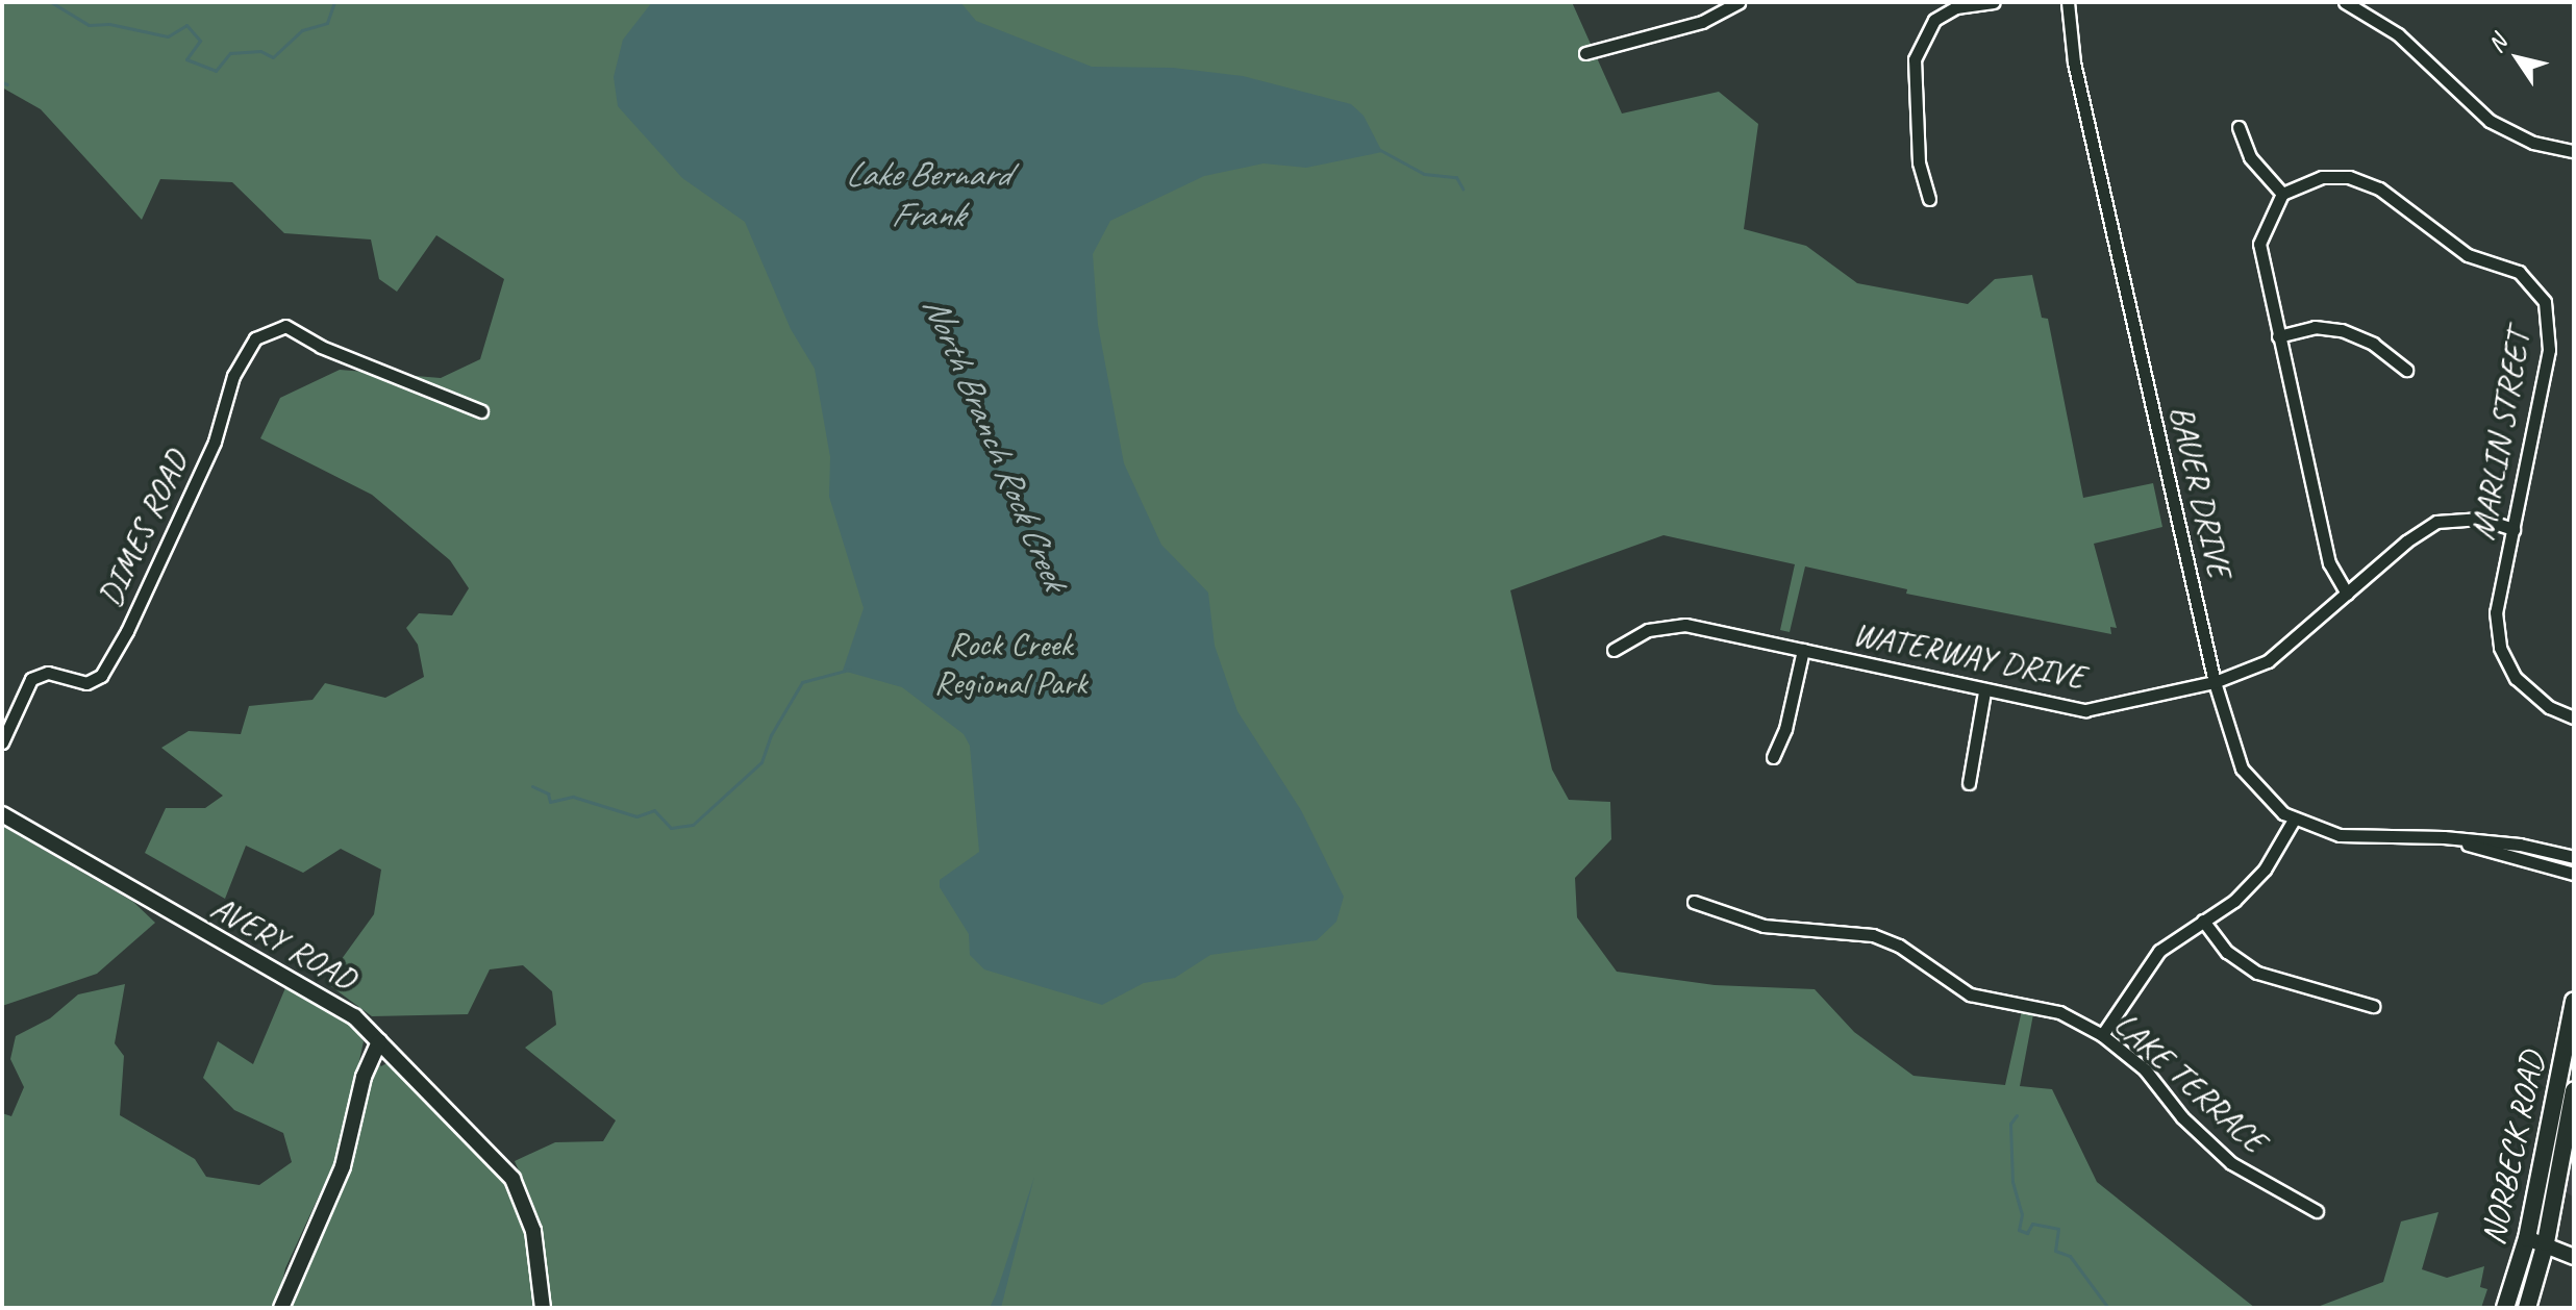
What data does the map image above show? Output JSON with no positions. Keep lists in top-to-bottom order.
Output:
{
  "streets": {
    "main road": ["NORBECK ROAD"],
    "street": [
      "MARLIN STREET",
      "BAUER DRIVE",
      "DIMES ROAD",
      "WATERWAY DRIVE",
      "AVERY ROAD",
      "LAKE TERRACE"
    ]
  },
  "crossings": [
    ["MARLIN STREET", "WATERWAY DRIVE"],
    ["BAUER DRIVE", "WATERWAY DRIVE"]
  ],
  "water": ["Lake Bernard Frank", "North Branch Rock Creek"],
  "parks": ["Rock Creek Regional Park"],
  "north": "top left"
}
